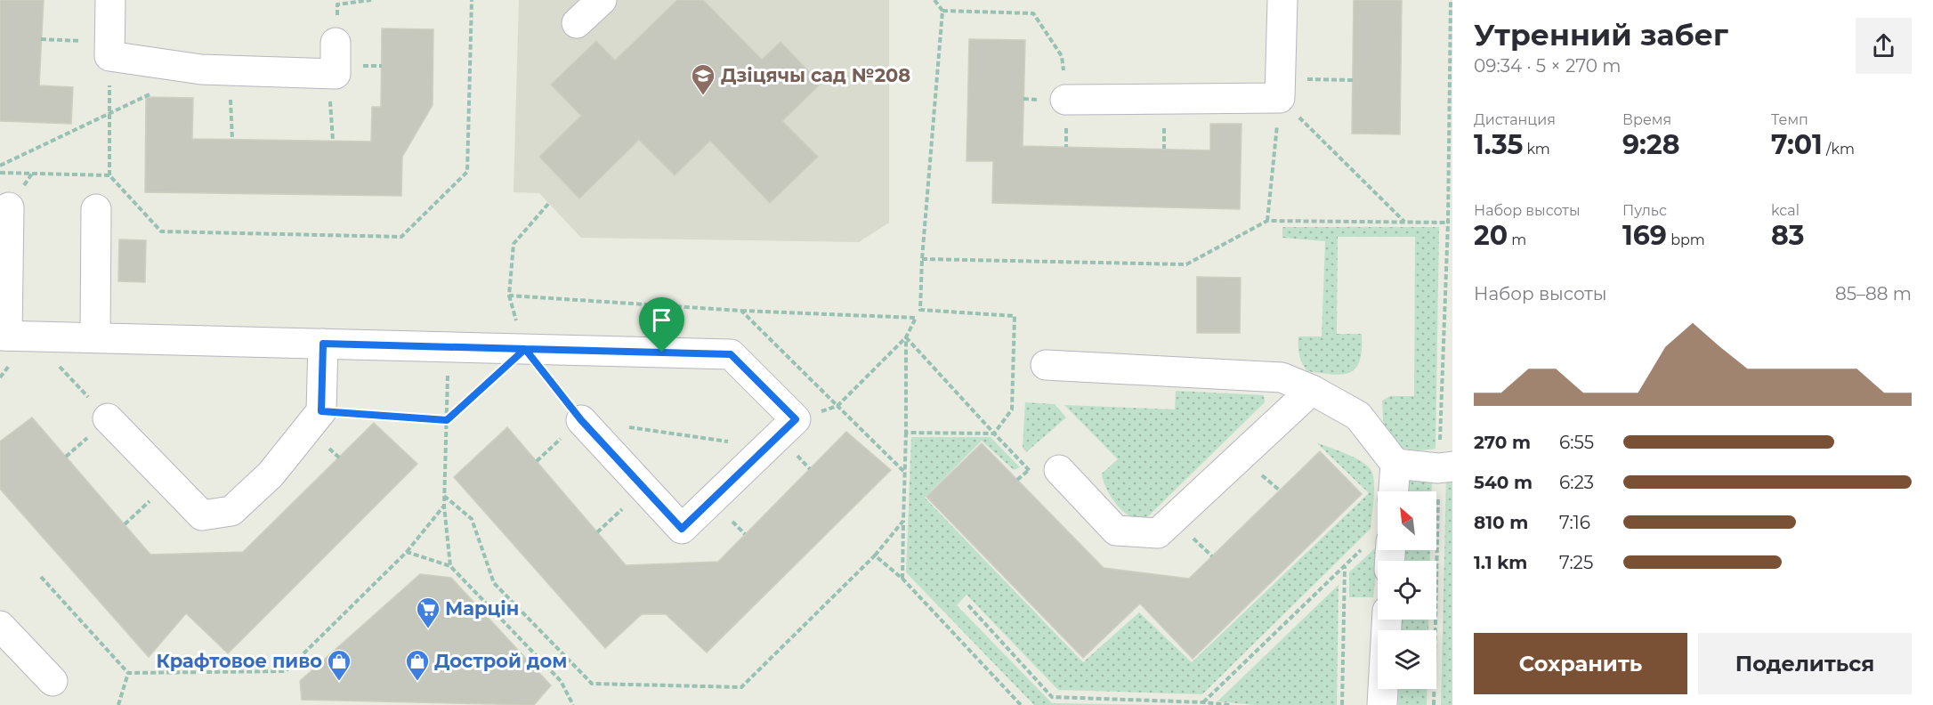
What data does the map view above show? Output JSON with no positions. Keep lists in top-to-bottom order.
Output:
{
  "places": {
    "school or university": ["Дзіцячы сад №208"],
    "supermarket": ["Марцін"],
    "shop": ["Крафтовое пиво", "Дострой дом"]
  },
  "north": "top left",
  "page": {
    "heading": ["Утренний забег", "09:34 · 5 × 270 m"],
    "stats": [
      ["Дистанция", "1.35 km"],
      ["Время", "9:28"],
      ["Темп", "7:01 /km"],
      ["Набор высоты", "20 m"],
      ["Пульс", "169 bpm"],
      ["kcal", "83"]
    ],
    "chart": ["Набор высоты", "85–88 m"],
    "list": [
      {
        "name": "270 m",
        "note": "6:55"
      },
      {
        "name": "540 m",
        "note": "6:23"
      },
      {
        "name": "810 m",
        "note": "7:16"
      },
      {
        "name": "1.1 km",
        "note": "7:25"
      }
    ],
    "buttons": ["Сохранить", "Поделиться"]
  }
}
